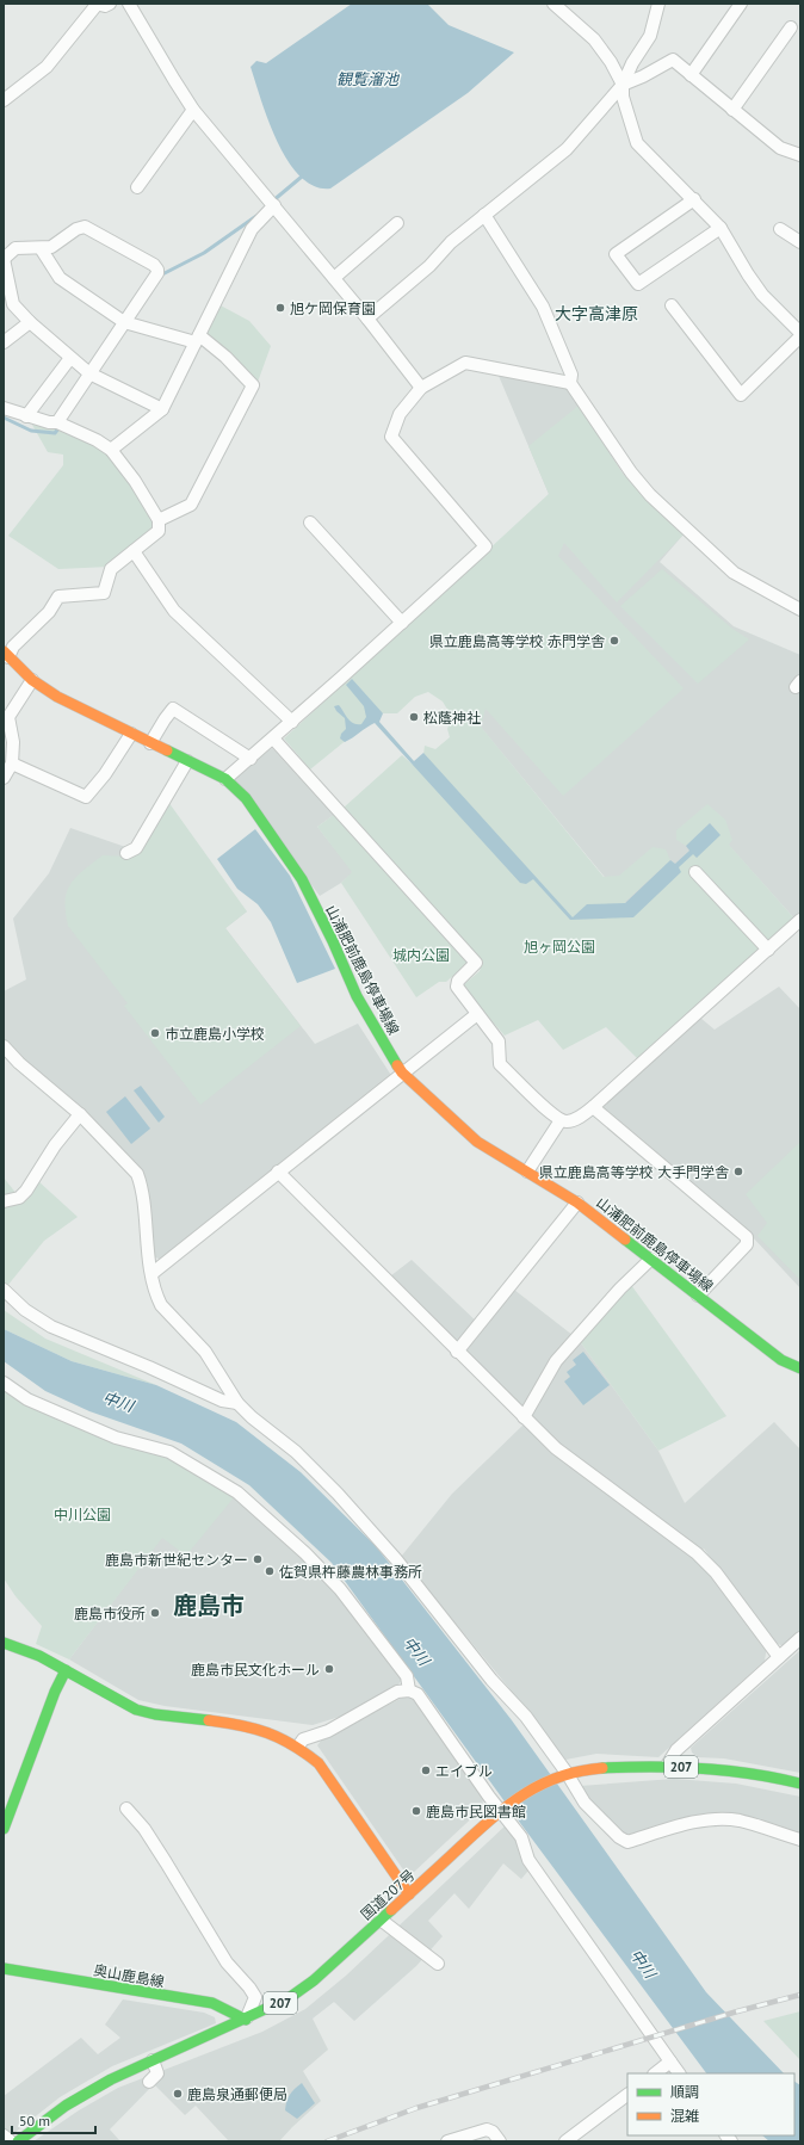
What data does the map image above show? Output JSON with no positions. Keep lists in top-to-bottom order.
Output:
{
  "streets": {
    "main road": [
      "山浦肥前鹿島停車場線",
      "207",
      "国道207号",
      "奥山鹿島線"
    ]
  },
  "crossings": [
    ["国道207号", "奥山鹿島線"]
  ],
  "districts": ["大字高津原", "鹿島市"],
  "water": ["観覧溜池", "中川"],
  "parks": ["旭ヶ岡公園", "城内公園", "中川公園"],
  "places": [
    "旭ケ岡保育園",
    "県立鹿島高等学校 赤門学舎",
    "松蔭神社",
    "市立鹿島小学校",
    "県立鹿島高等学校 大手門学舎",
    "鹿島市新世紀センター",
    "佐賀県杵藤農林事務所",
    "鹿島市役所",
    "鹿島市民文化ホール",
    "エイブル",
    "鹿島市民図書館",
    "鹿島泉通郵便局"
  ],
  "legend": ["順調", "混雑"],
  "scale_bar": "50 m"
}
